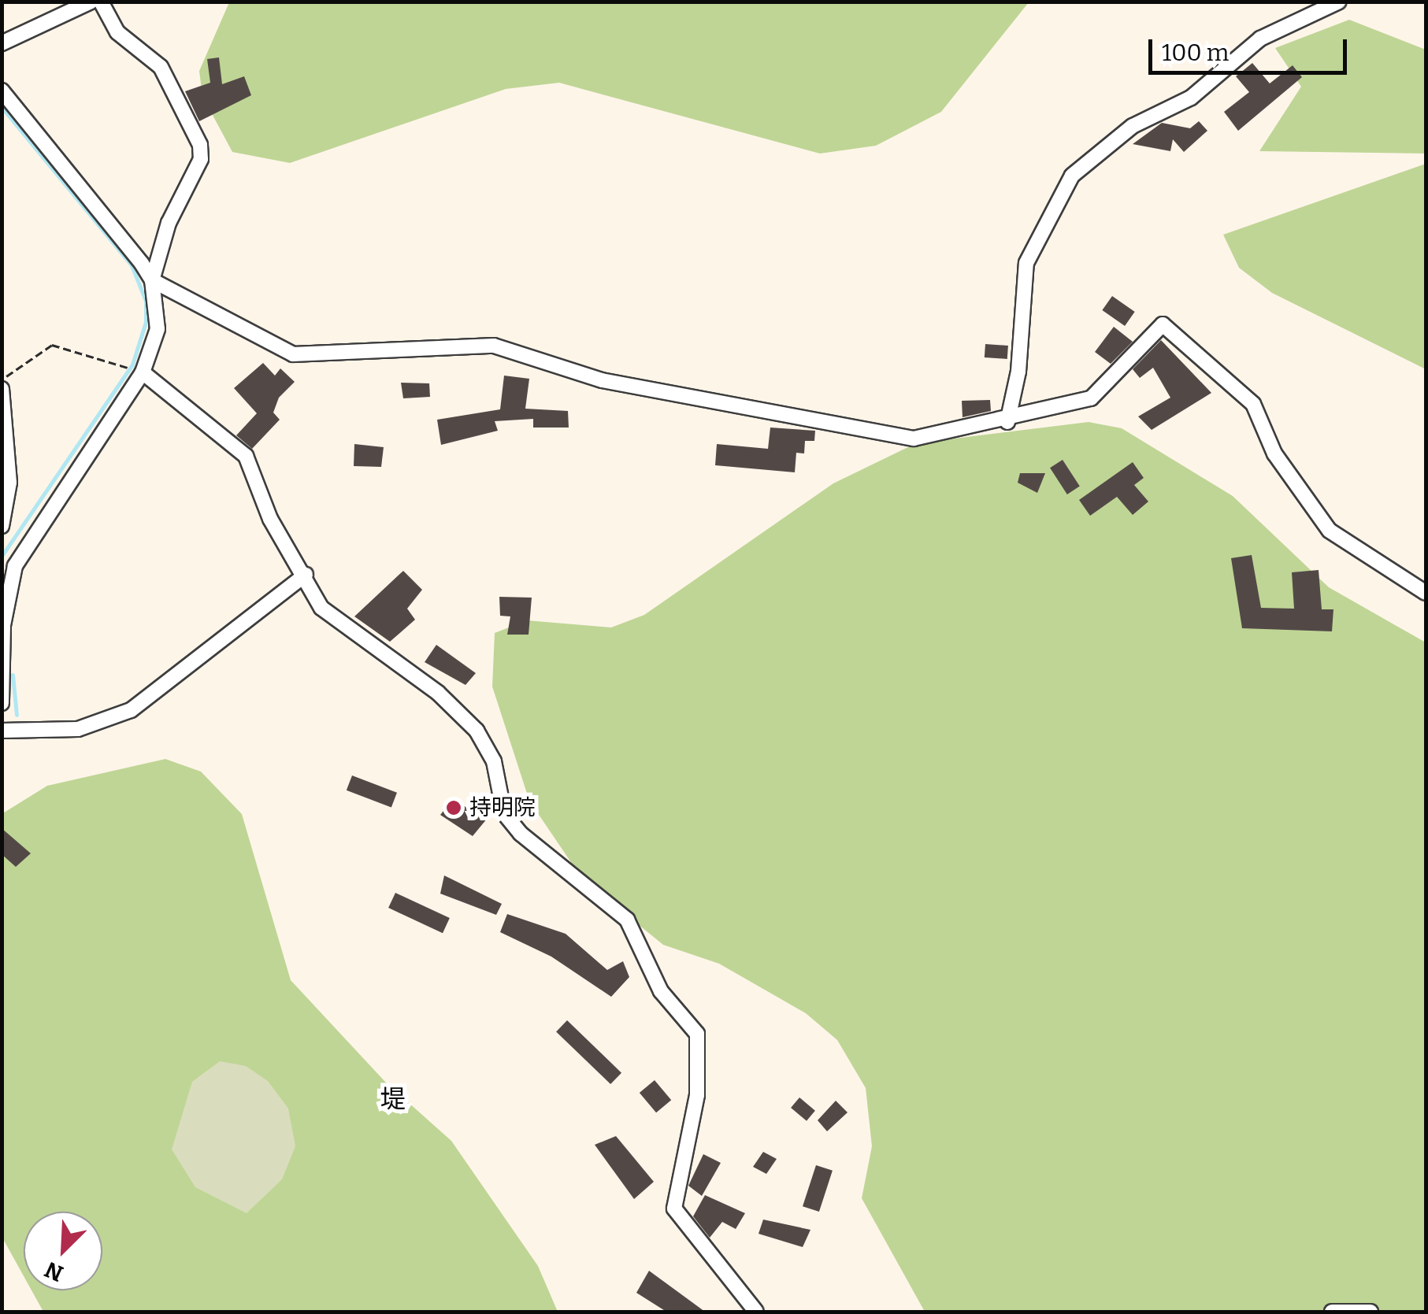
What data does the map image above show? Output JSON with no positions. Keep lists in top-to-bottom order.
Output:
{
  "districts": ["堤"],
  "places": ["持明院"],
  "scale_bar": "100 m",
  "north": "bottom left"
}
